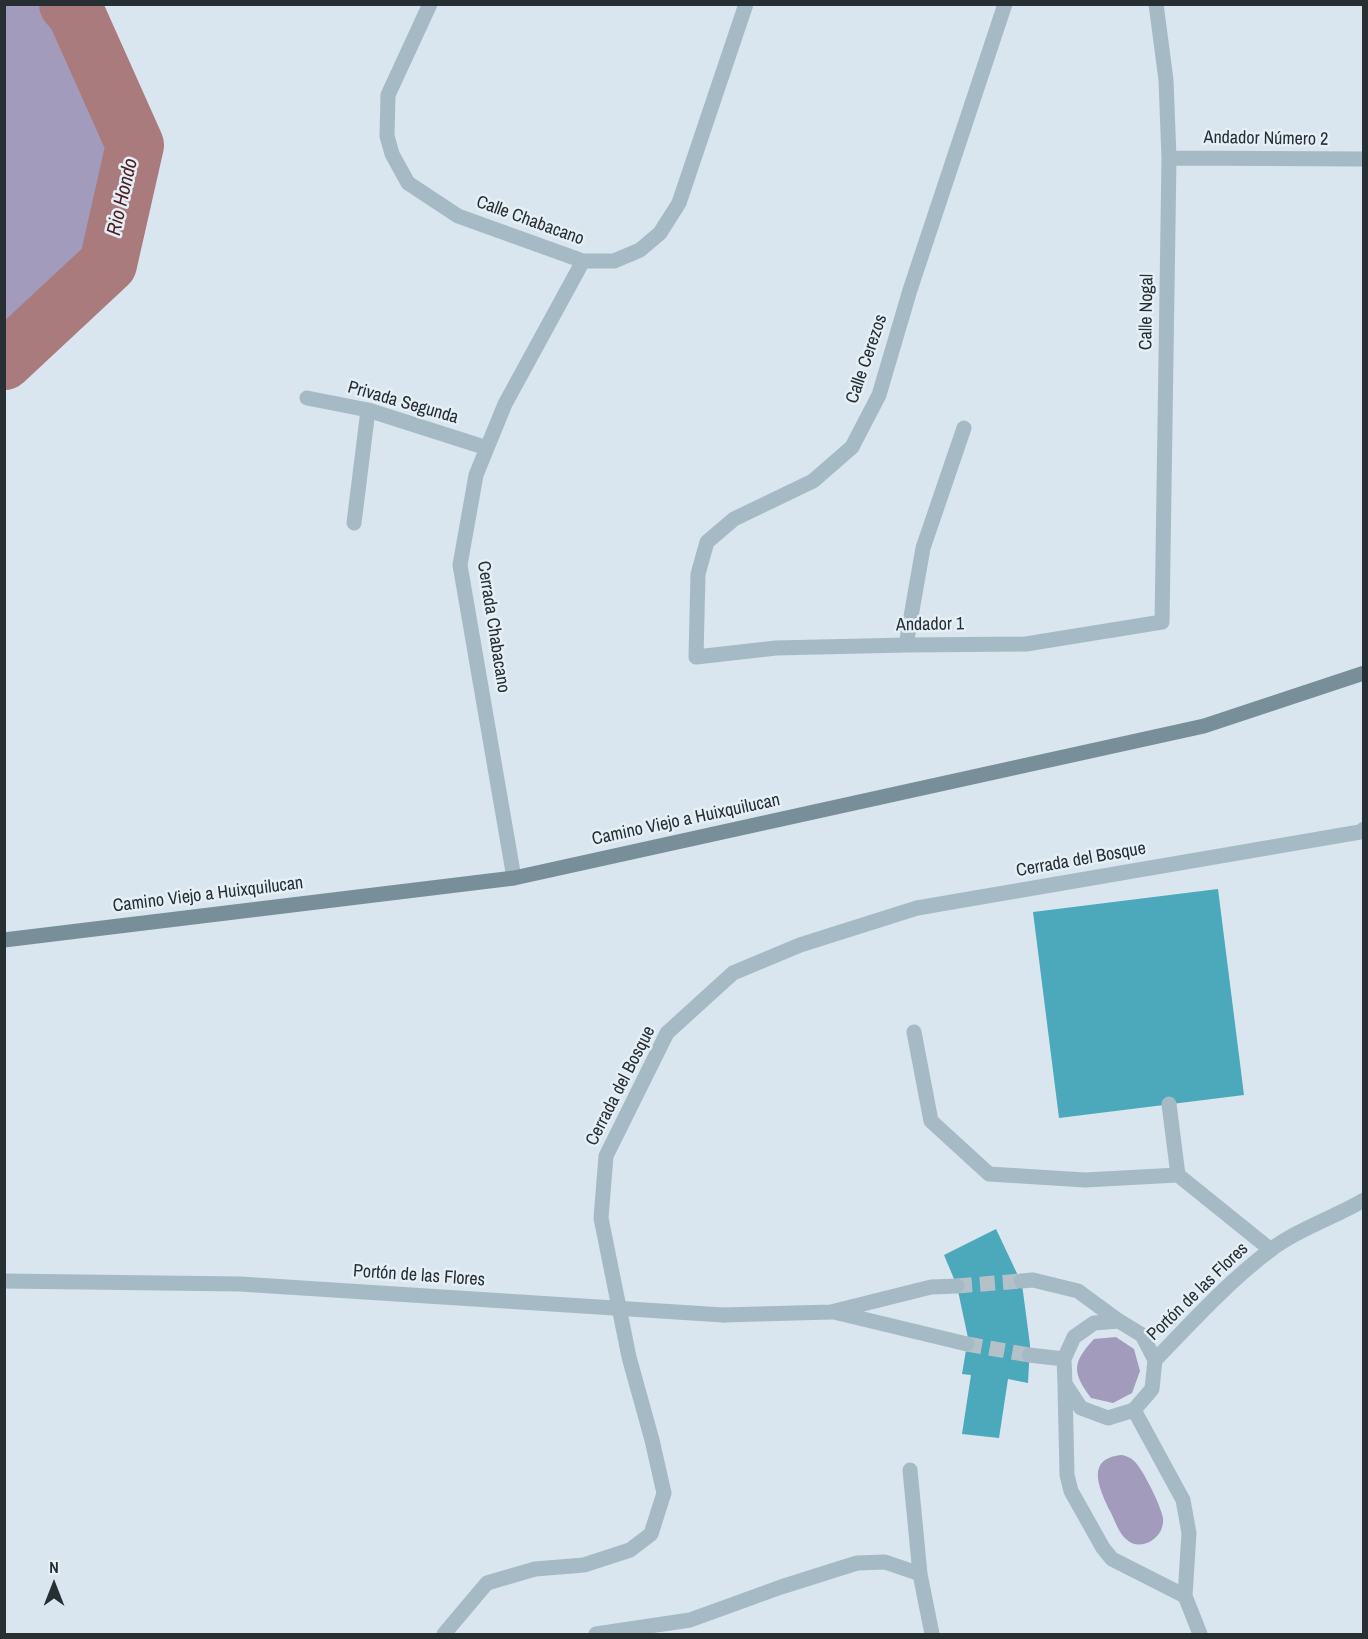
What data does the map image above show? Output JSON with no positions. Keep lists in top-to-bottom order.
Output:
{
  "streets": {
    "main road": ["Camino Viejo a Huixquilucan"],
    "street": [
      "Andador Número 2",
      "Calle Chabacano",
      "Calle Nogal",
      "Calle Cerezos",
      "Privada Segunda",
      "Andador 1",
      "Cerrada Chabacano",
      "Cerrada del Bosque",
      "Portón de las Flores"
    ]
  },
  "crossings": [
    ["Andador Número 2", "Calle Nogal"],
    ["Calle Chabacano", "Cerrada Chabacano"],
    ["Calle Nogal", "Andador 1"],
    ["Calle Cerezos", "Andador 1"],
    ["Privada Segunda", "Cerrada Chabacano"],
    ["Cerrada Chabacano", "Camino Viejo a Huixquilucan"]
  ],
  "water": ["Rio Hondo"],
  "north": "top"
}
